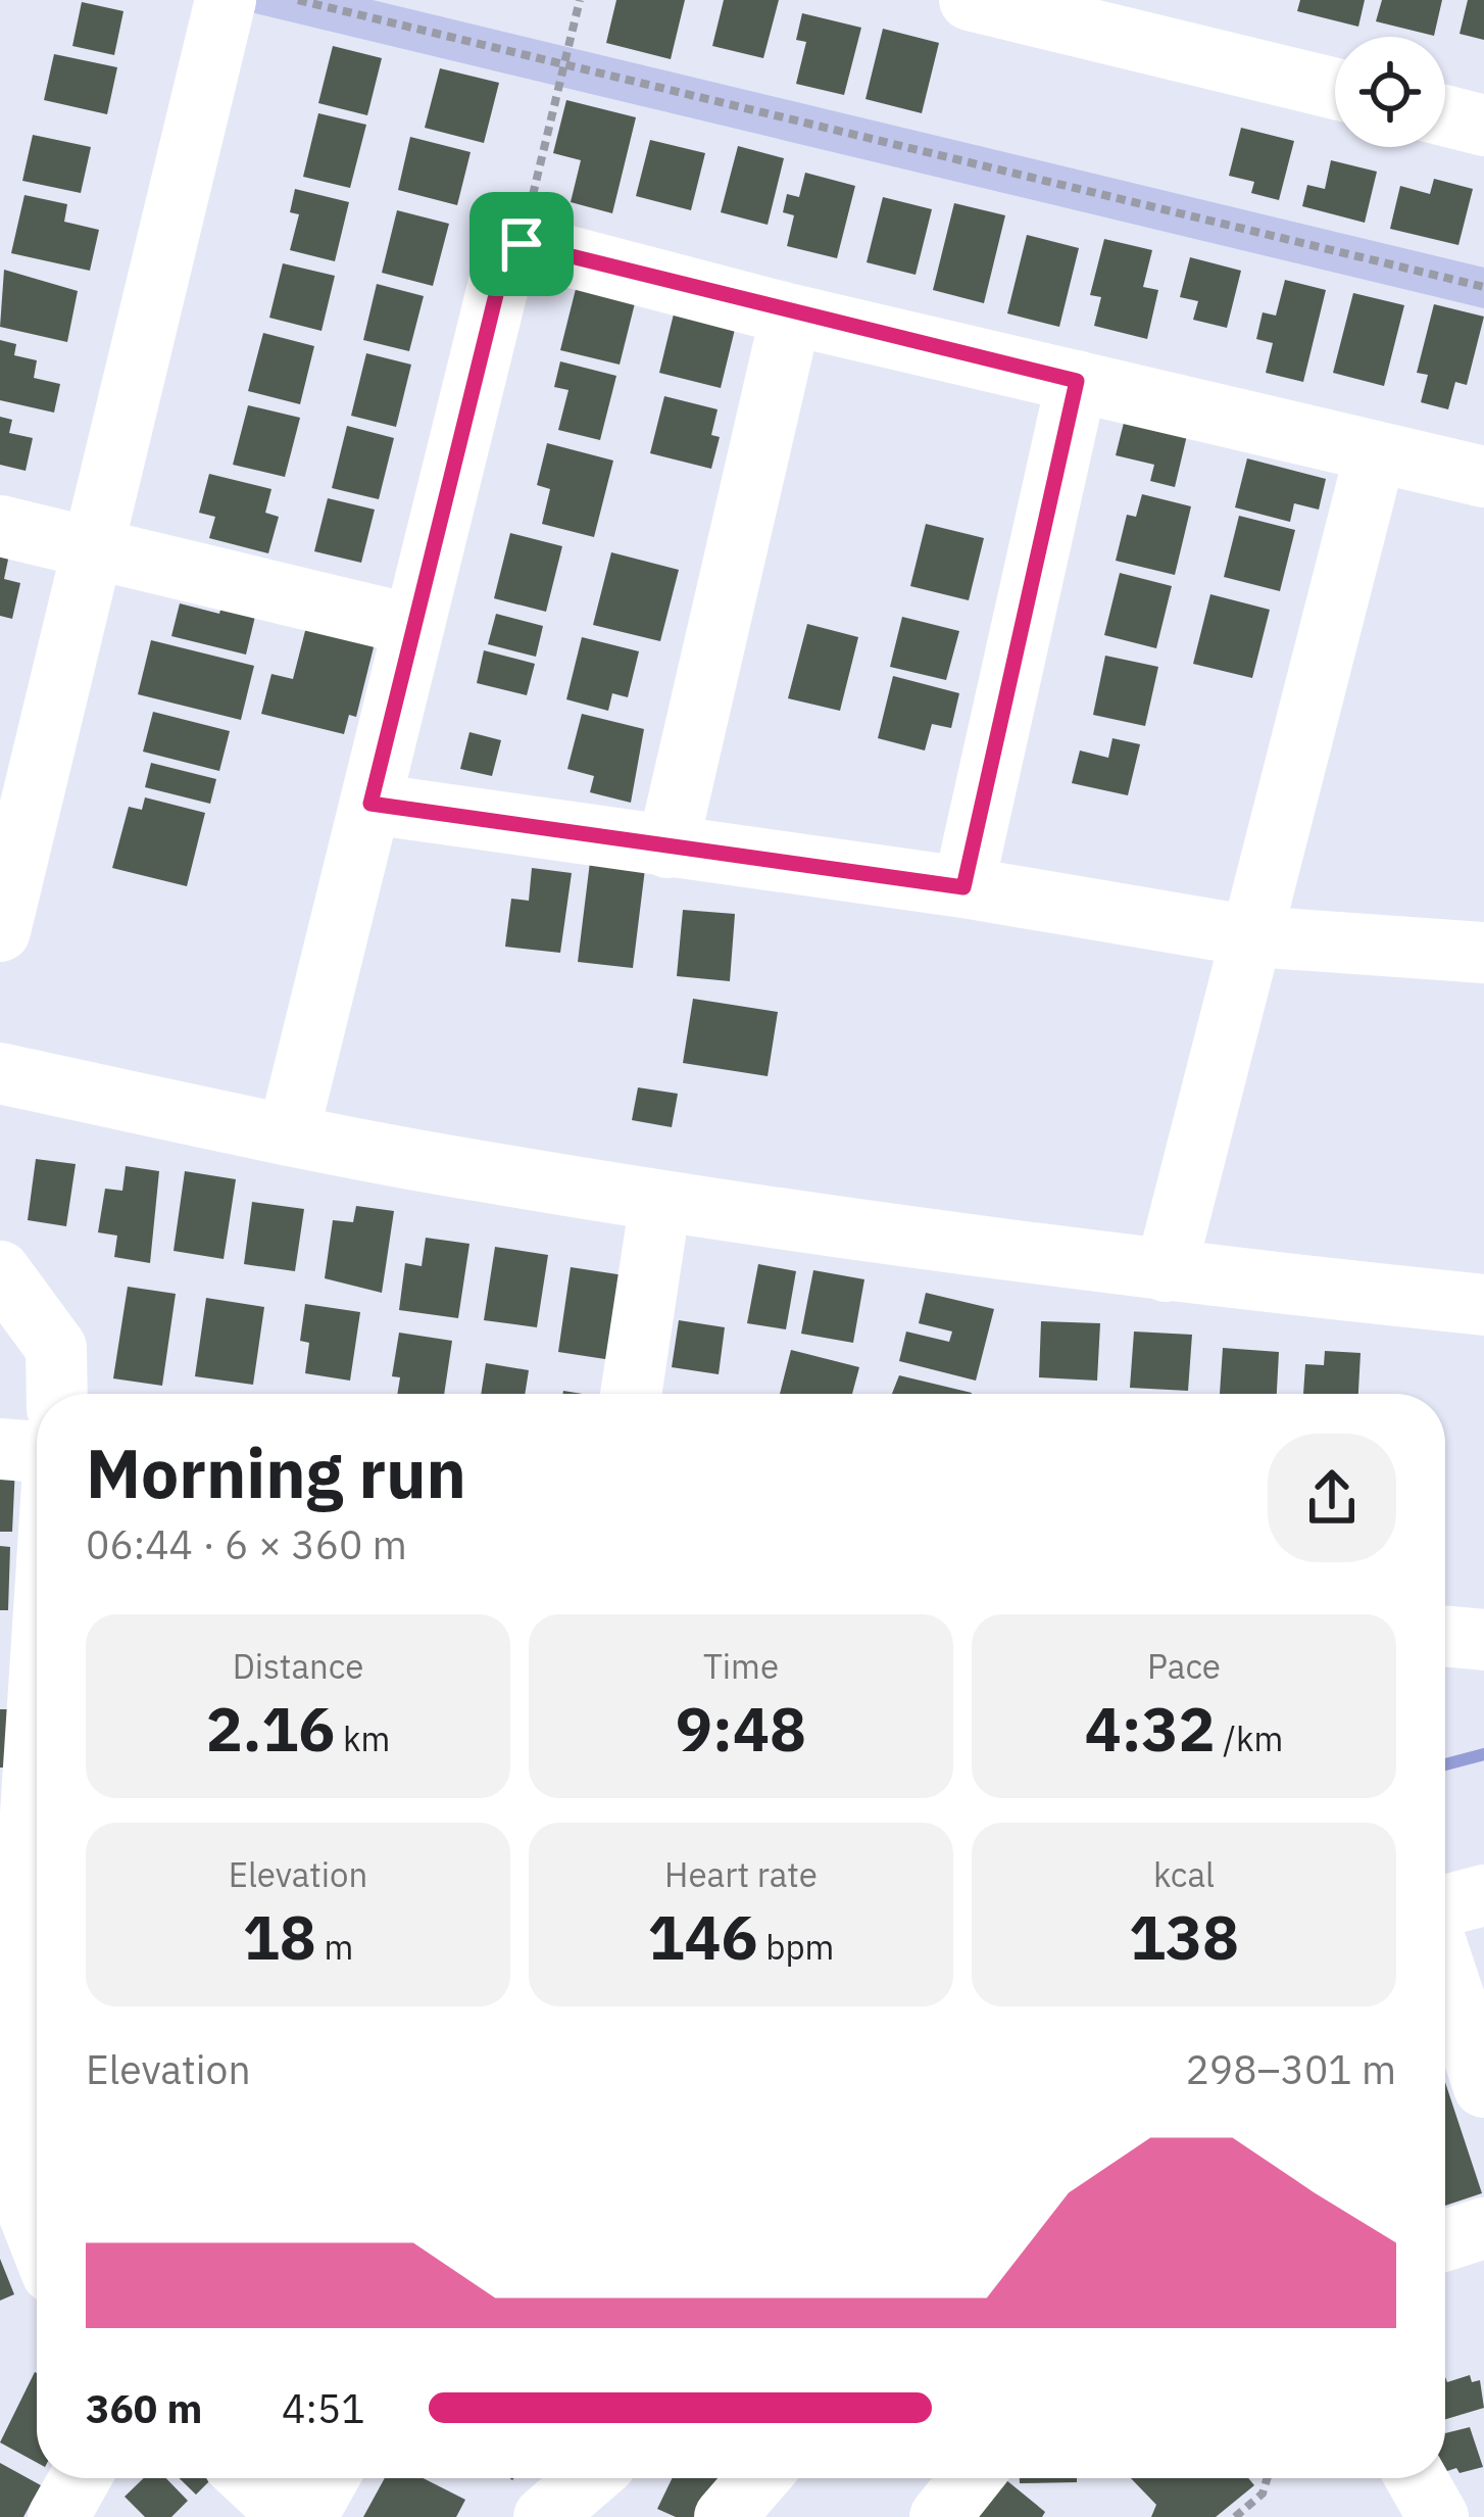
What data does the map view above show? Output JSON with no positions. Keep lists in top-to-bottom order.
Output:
{
  "page": {
    "heading": ["Morning run", "06:44 · 6 × 360 m"],
    "stats": [
      ["Distance", "2.16 km"],
      ["Time", "9:48"],
      ["Pace", "4:32 /km"],
      ["Elevation", "18 m"],
      ["Heart rate", "146 bpm"],
      ["kcal", "138"]
    ],
    "chart": ["Elevation", "298–301 m"],
    "list": [
      {
        "name": "360 m",
        "note": "4:51"
      }
    ]
  }
}
